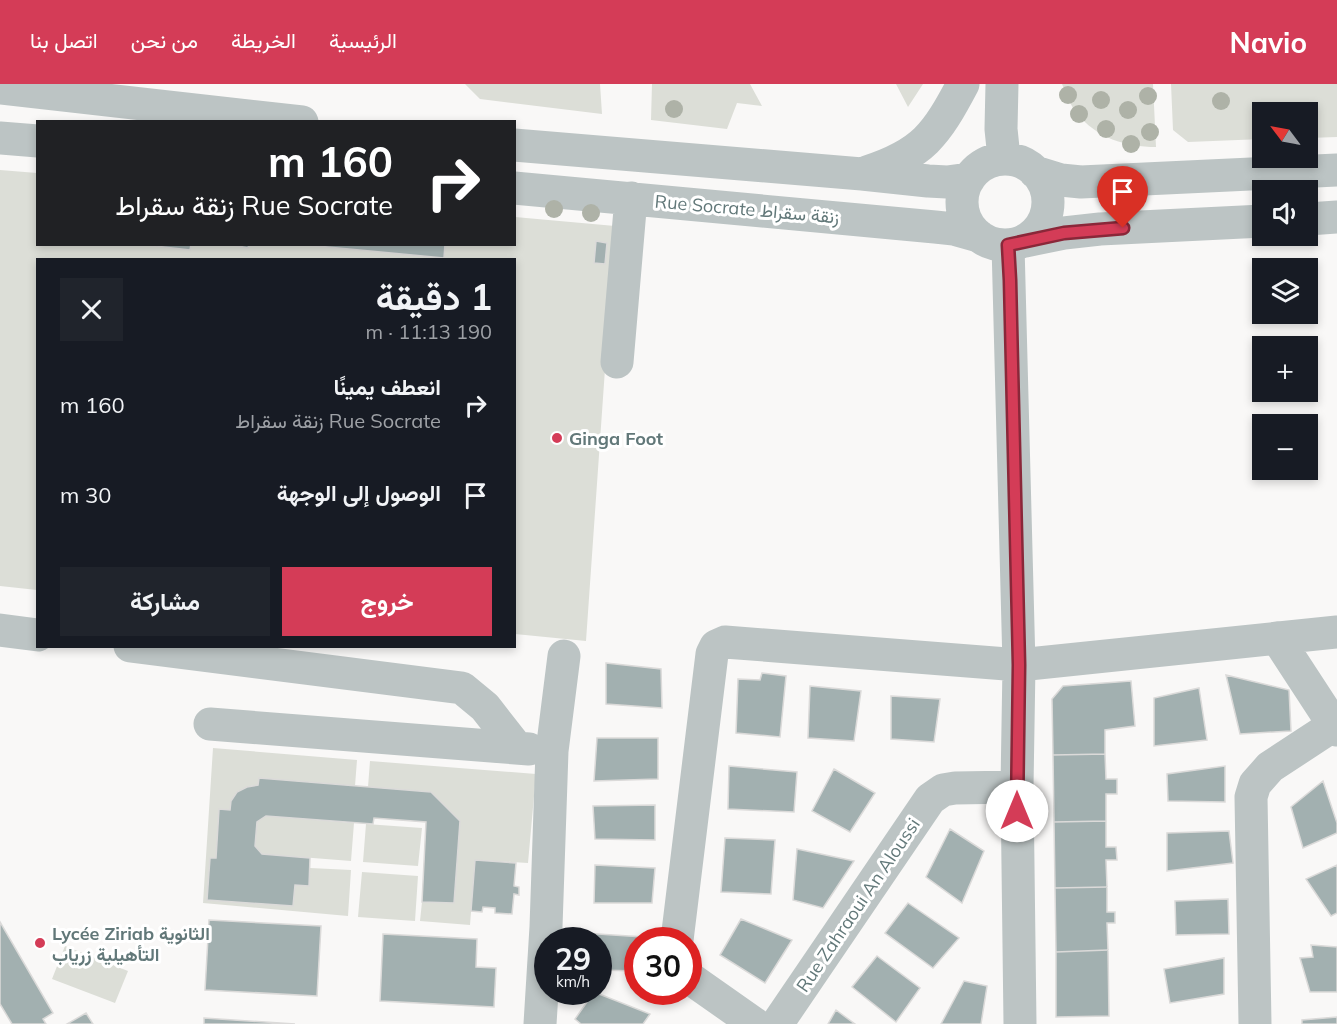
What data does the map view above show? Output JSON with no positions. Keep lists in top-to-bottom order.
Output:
{
  "streets": {
    "street": ["Rue Socrate زنقة سقراط", "Rue Zahraoui An Aloussi"]
  },
  "places": ["Ginga Foot", "Lycée Ziriab الثانوية التأهيلية زرياب"],
  "north": "top left",
  "page": {
    "header": "Navio",
    "nav": [
      "الرئيسية",
      "الخريطة",
      "من نحن",
      "اتصل بنا"
    ],
    "map_buttons": ["+", "−"],
    "turn": ["160 m", "Rue Socrate زنقة سقراط"],
    "heading": ["1 دقيقة", "190 m · 11:13"],
    "list": [
      {
        "name": "انعطف يمينًا",
        "note": "Rue Socrate زنقة سقراط",
        "value": "160 m"
      },
      {
        "name": "الوصول إلى الوجهة",
        "value": "30 m"
      }
    ],
    "buttons": ["خروج", "مشاركة"],
    "speed": "29 km/h",
    "limit": "30"
  }
}
